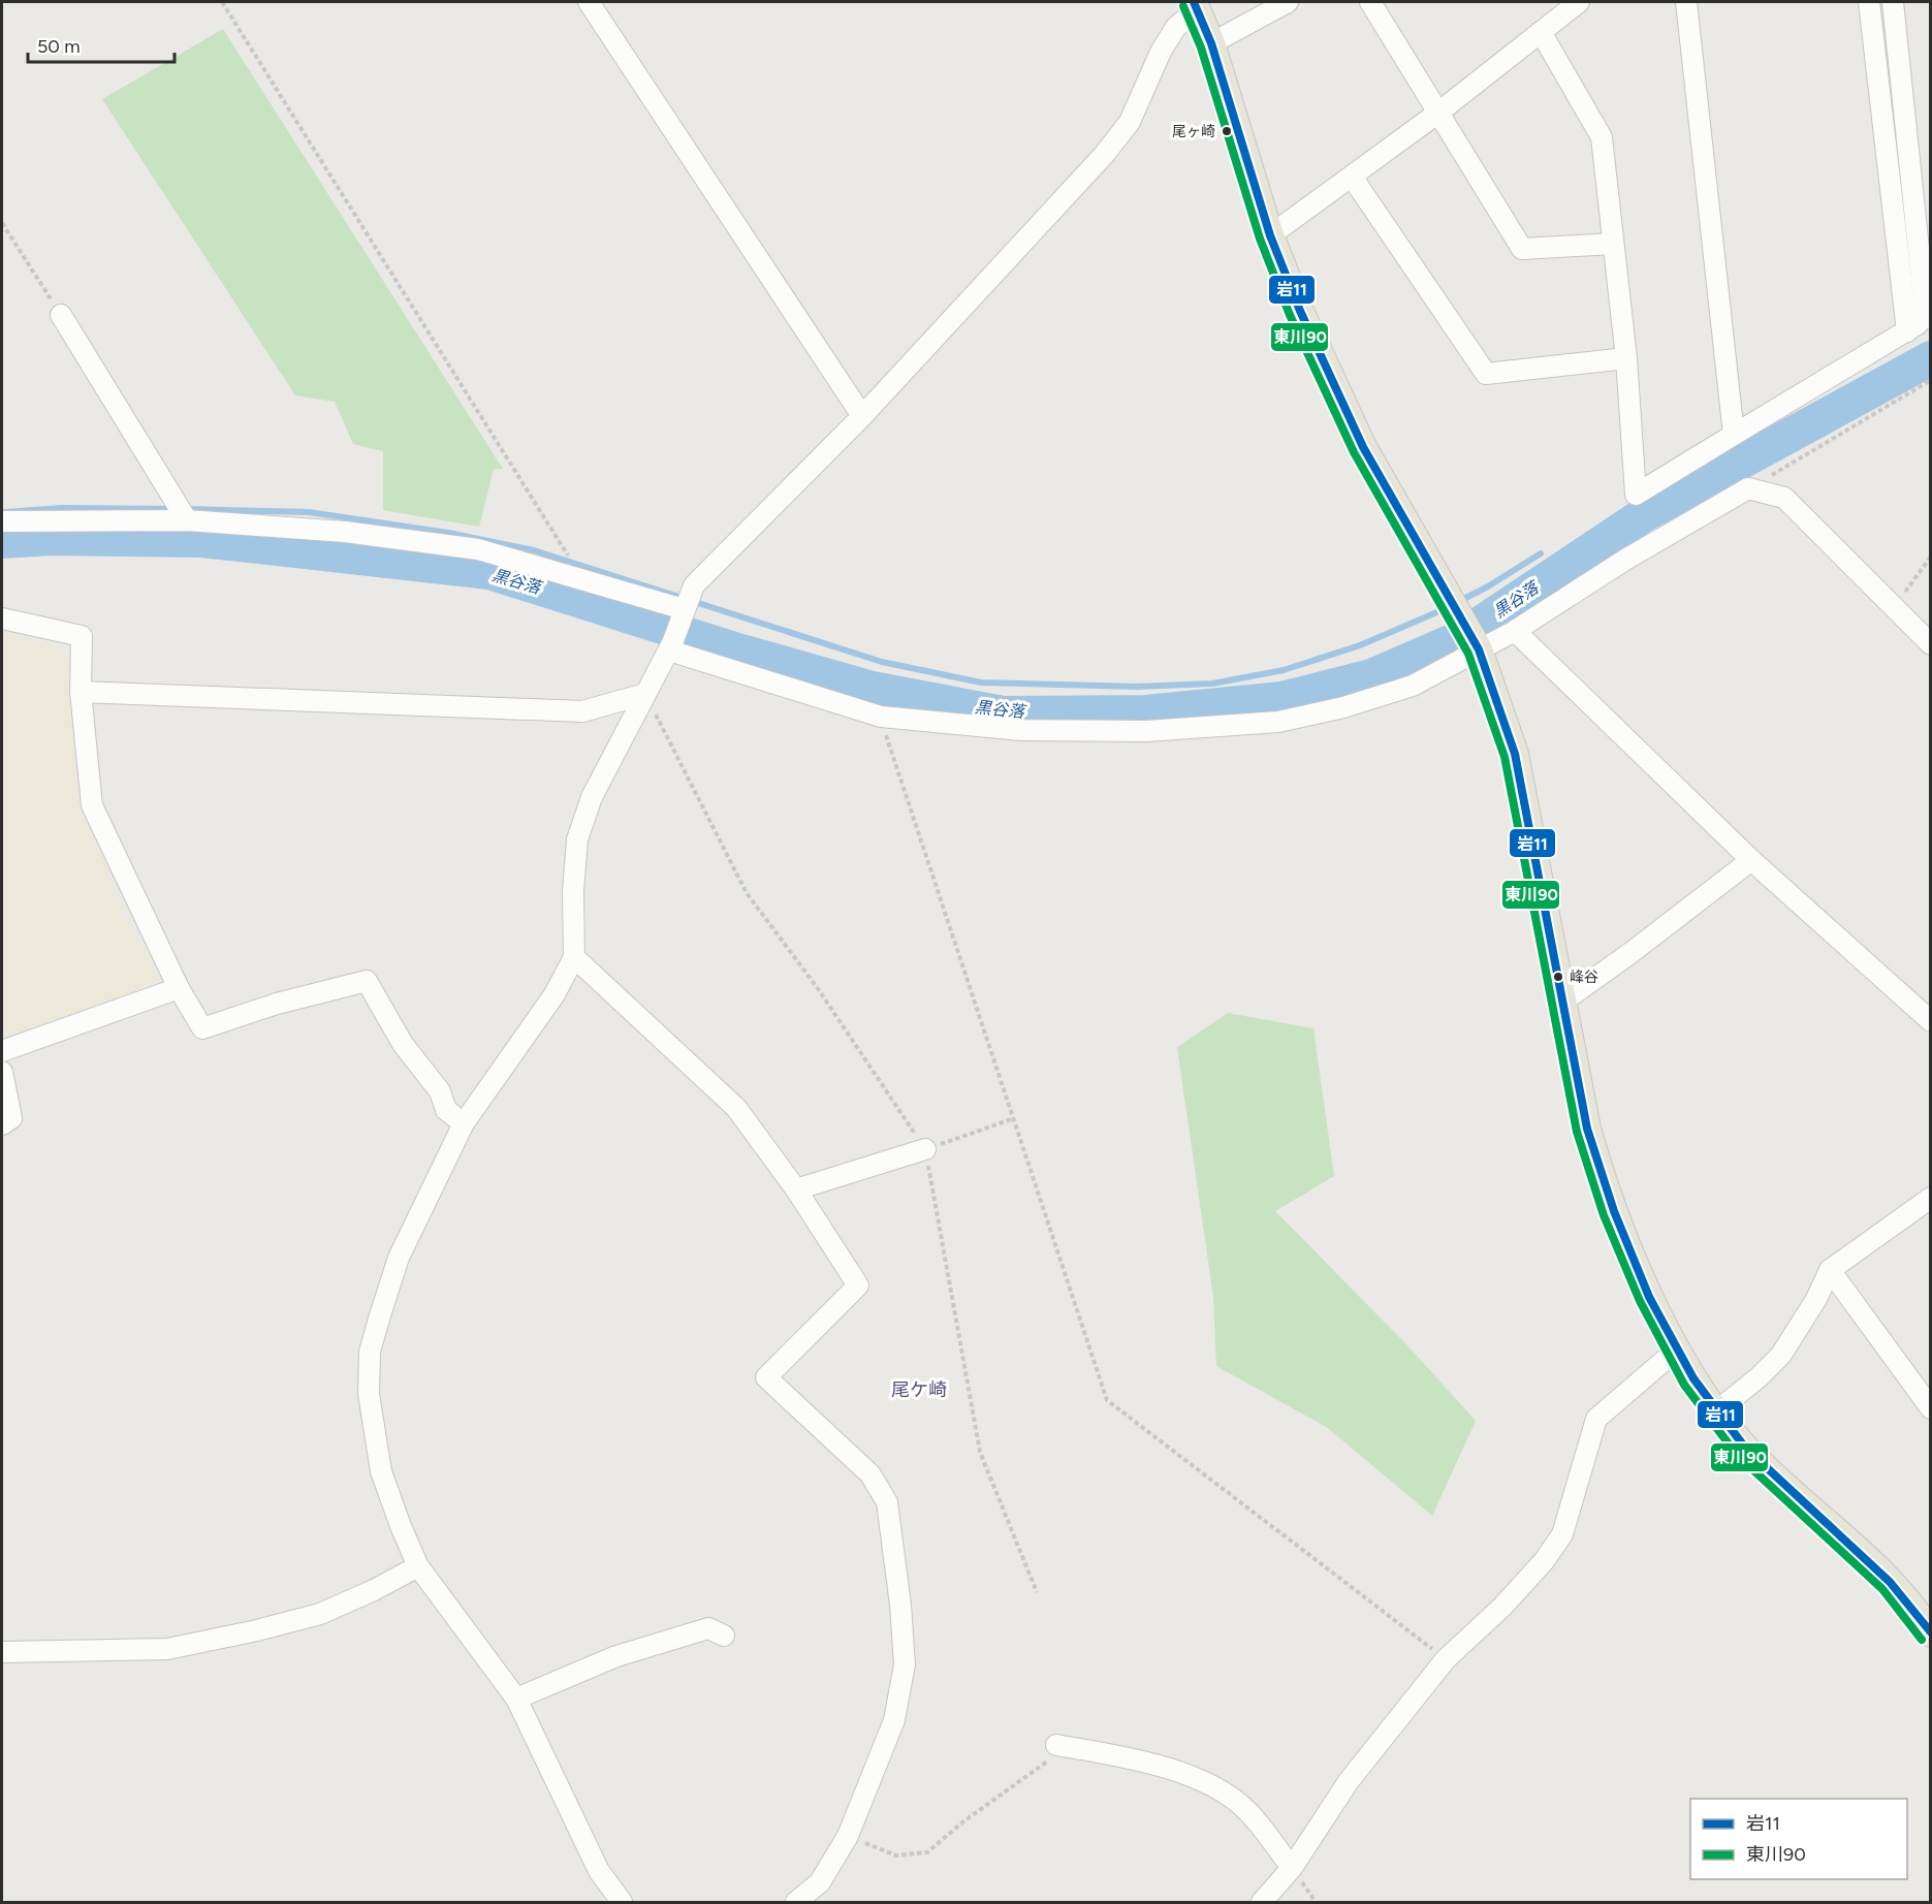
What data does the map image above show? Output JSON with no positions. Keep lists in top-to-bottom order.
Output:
{
  "districts": ["尾ケ崎"],
  "water": ["黒谷落"],
  "places": ["尾ヶ崎", "峰谷"],
  "lines": ["transit line 岩11", "transit line 東川90"],
  "legend": ["岩11", "東川90"],
  "scale_bar": "50 m"
}
